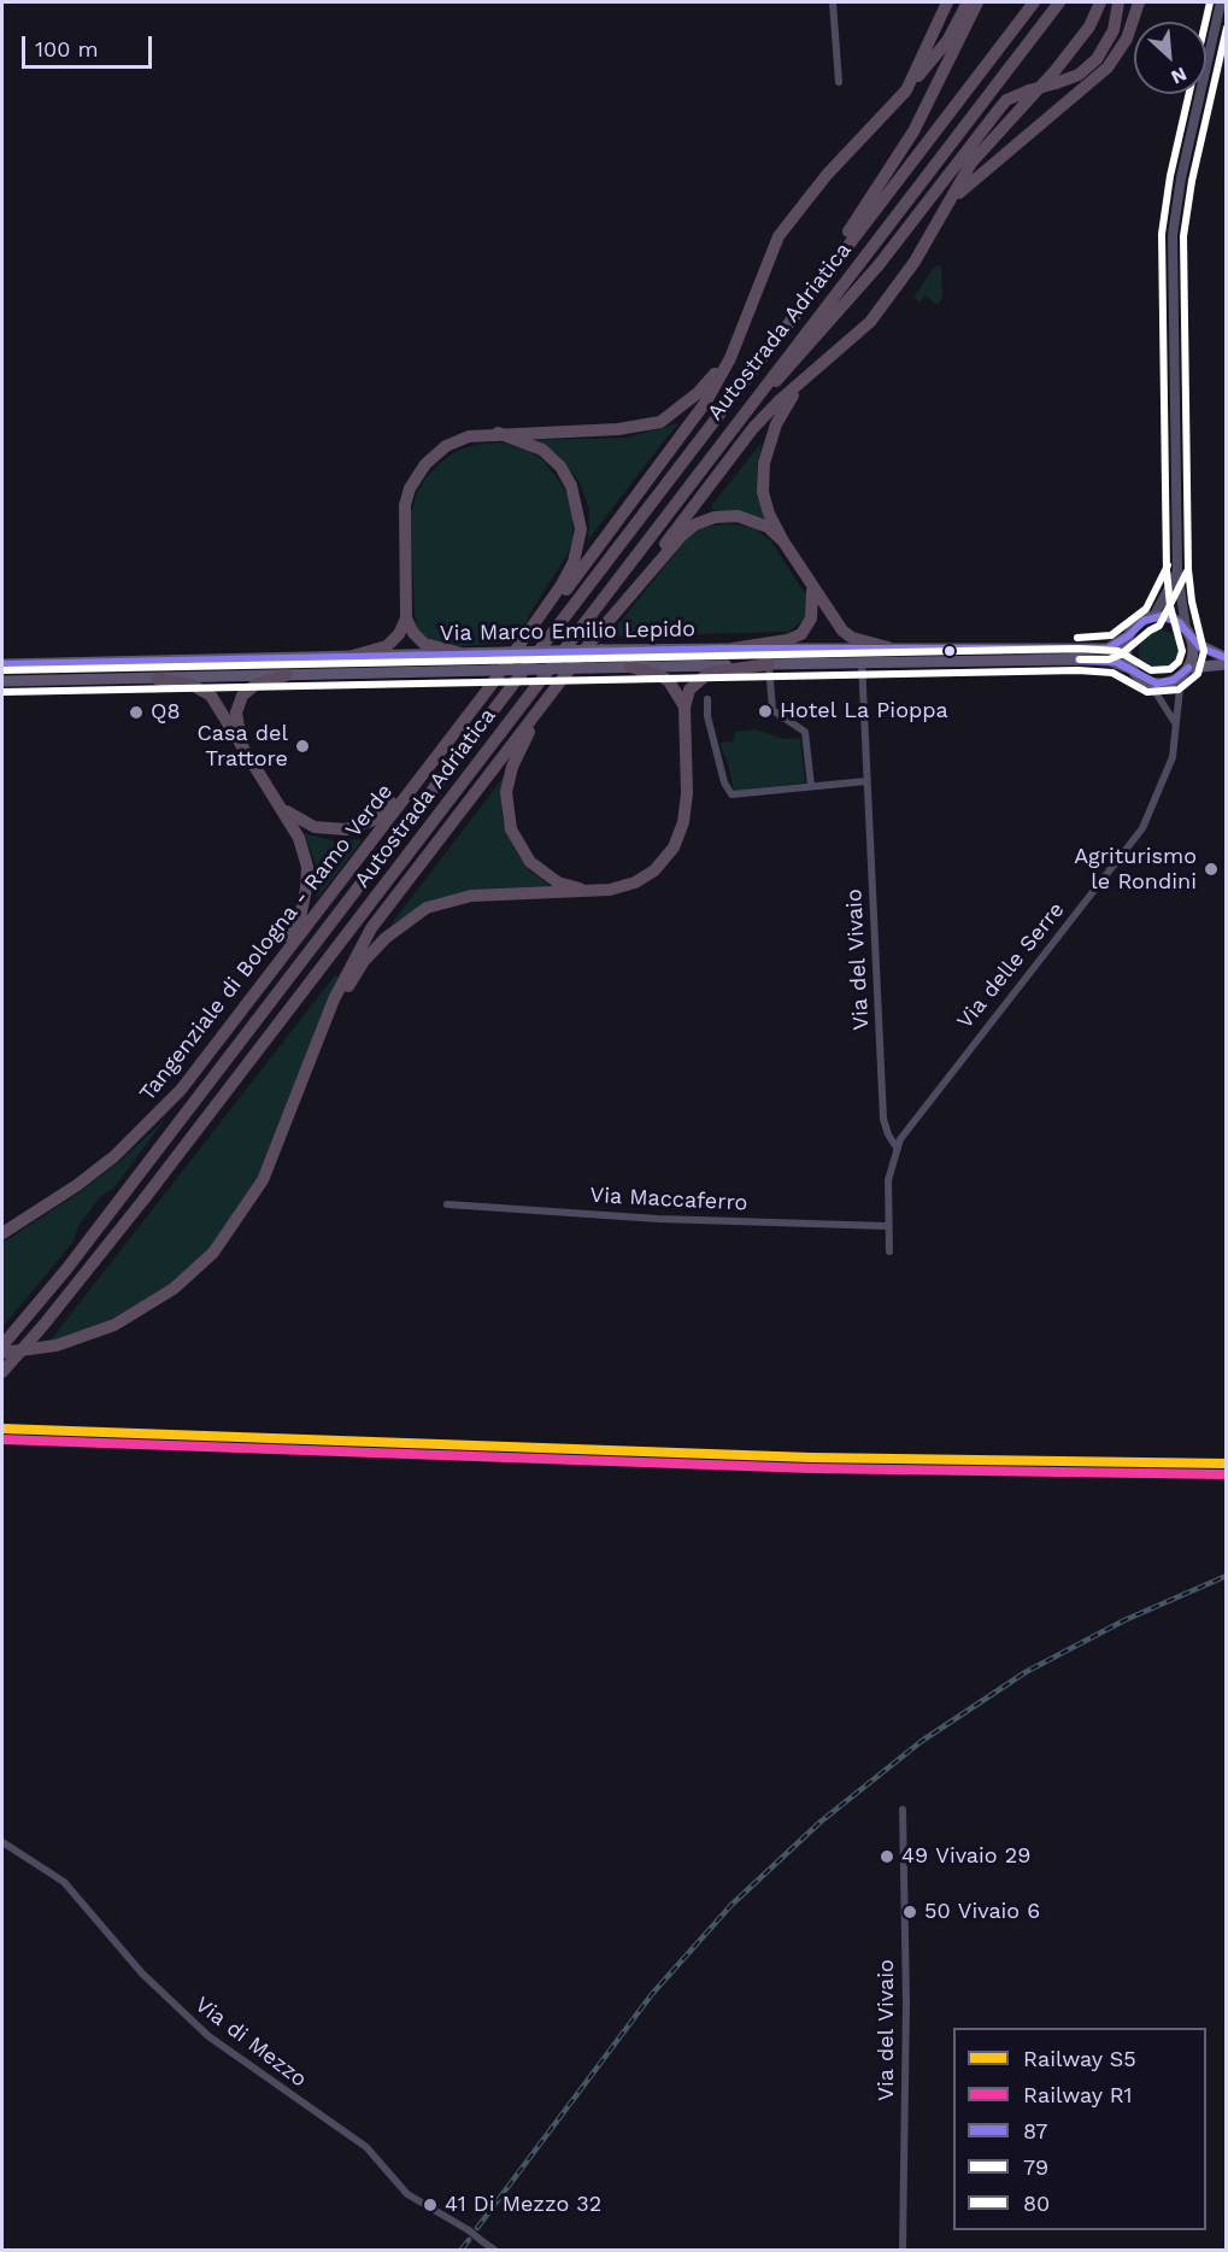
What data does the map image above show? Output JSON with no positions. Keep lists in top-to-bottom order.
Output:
{
  "streets": {
    "highway": ["Autostrada Adriatica", "Tangenziale di Bologna - Ramo Verde"],
    "main road": ["Via Marco Emilio Lepido"],
    "street": [
      "Via del Vivaio",
      "Via delle Serre",
      "Via Maccaferro",
      "Via di Mezzo"
    ]
  },
  "crossings": [
    ["Via Marco Emilio Lepido", "Via del Vivaio"],
    ["Via Marco Emilio Lepido", "Via delle Serre"],
    ["Via del Vivaio", "Via delle Serre"]
  ],
  "places": [
    "Hotel La Pioppa",
    "Q8",
    "Casa del Trattore",
    "Agriturismo le Rondini",
    "49 Vivaio 29",
    "50 Vivaio 6",
    "41 Di Mezzo 32"
  ],
  "lines": [
    "transit line 80",
    "transit line 79",
    "transit line 87",
    "rail line S5",
    "rail line R1"
  ],
  "legend": [
    "Railway S5",
    "Railway R1",
    "87",
    "79",
    "80"
  ],
  "scale_bar": "100 m",
  "north": "bottom right"
}
